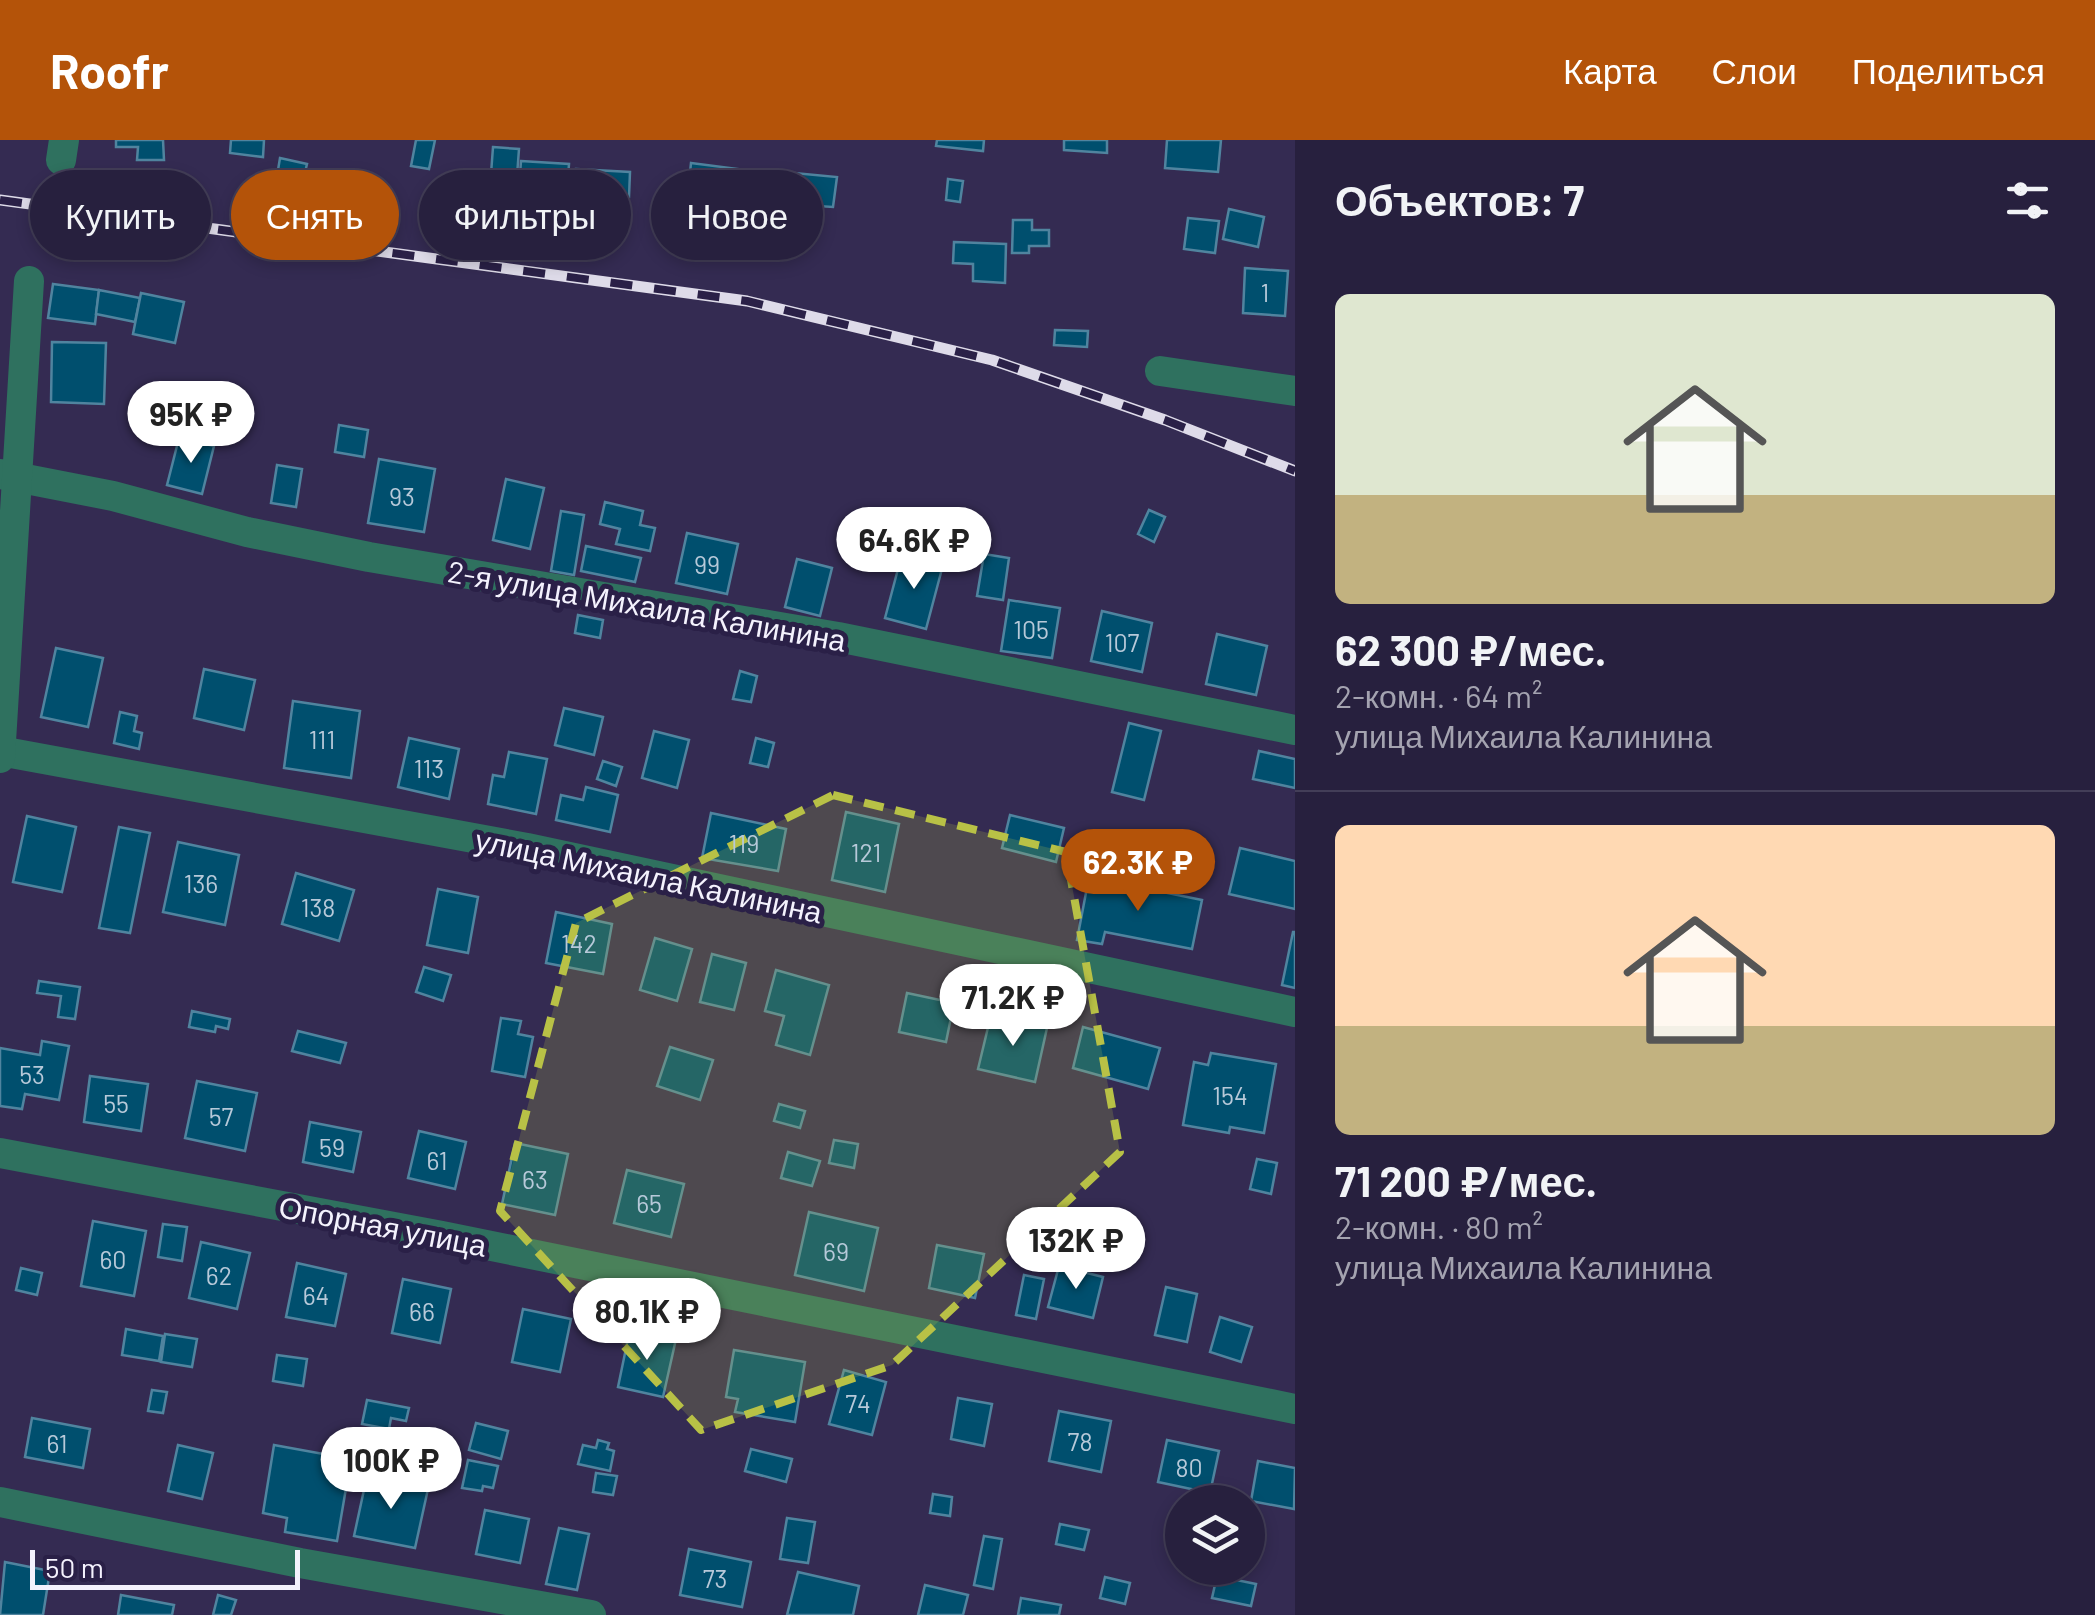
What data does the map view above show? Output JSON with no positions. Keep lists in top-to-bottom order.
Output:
{
  "streets": {
    "street": ["2-я улица Михаила Калинина", "улица Михаила Калинина", "Опорная улица"]
  },
  "house_numbers": [
    "1",
    "93",
    "99",
    "105",
    "107",
    "111",
    "113",
    "119",
    "121",
    "136",
    "138",
    "142",
    "53",
    "154",
    "55",
    "57",
    "59",
    "61",
    "63",
    "65",
    "69",
    "60",
    "62",
    "64",
    "66",
    "74",
    "78",
    "61",
    "80",
    "73"
  ],
  "scale_bar": "50 m",
  "page": {
    "header": "Roofr",
    "nav": ["Карта", "Слои", "Поделиться"],
    "heading": "Объектов: 7",
    "chip": [
      "Купить",
      "Снять",
      "Фильтры",
      "Новое"
    ],
    "list": [
      {
        "name": "62 300 ₽/мес.",
        "note": "2-комн. · 64 m² · улица Михаила Калинина"
      },
      {
        "name": "71 200 ₽/мес.",
        "note": "2-комн. · 80 m² · улица Михаила Калинина"
      }
    ],
    "price": [
      "95K ₽",
      "64.6K ₽",
      "62.3K ₽",
      "71.2K ₽",
      "132K ₽",
      "80.1K ₽",
      "100K ₽"
    ],
    "scale": "50 m"
  }
}
